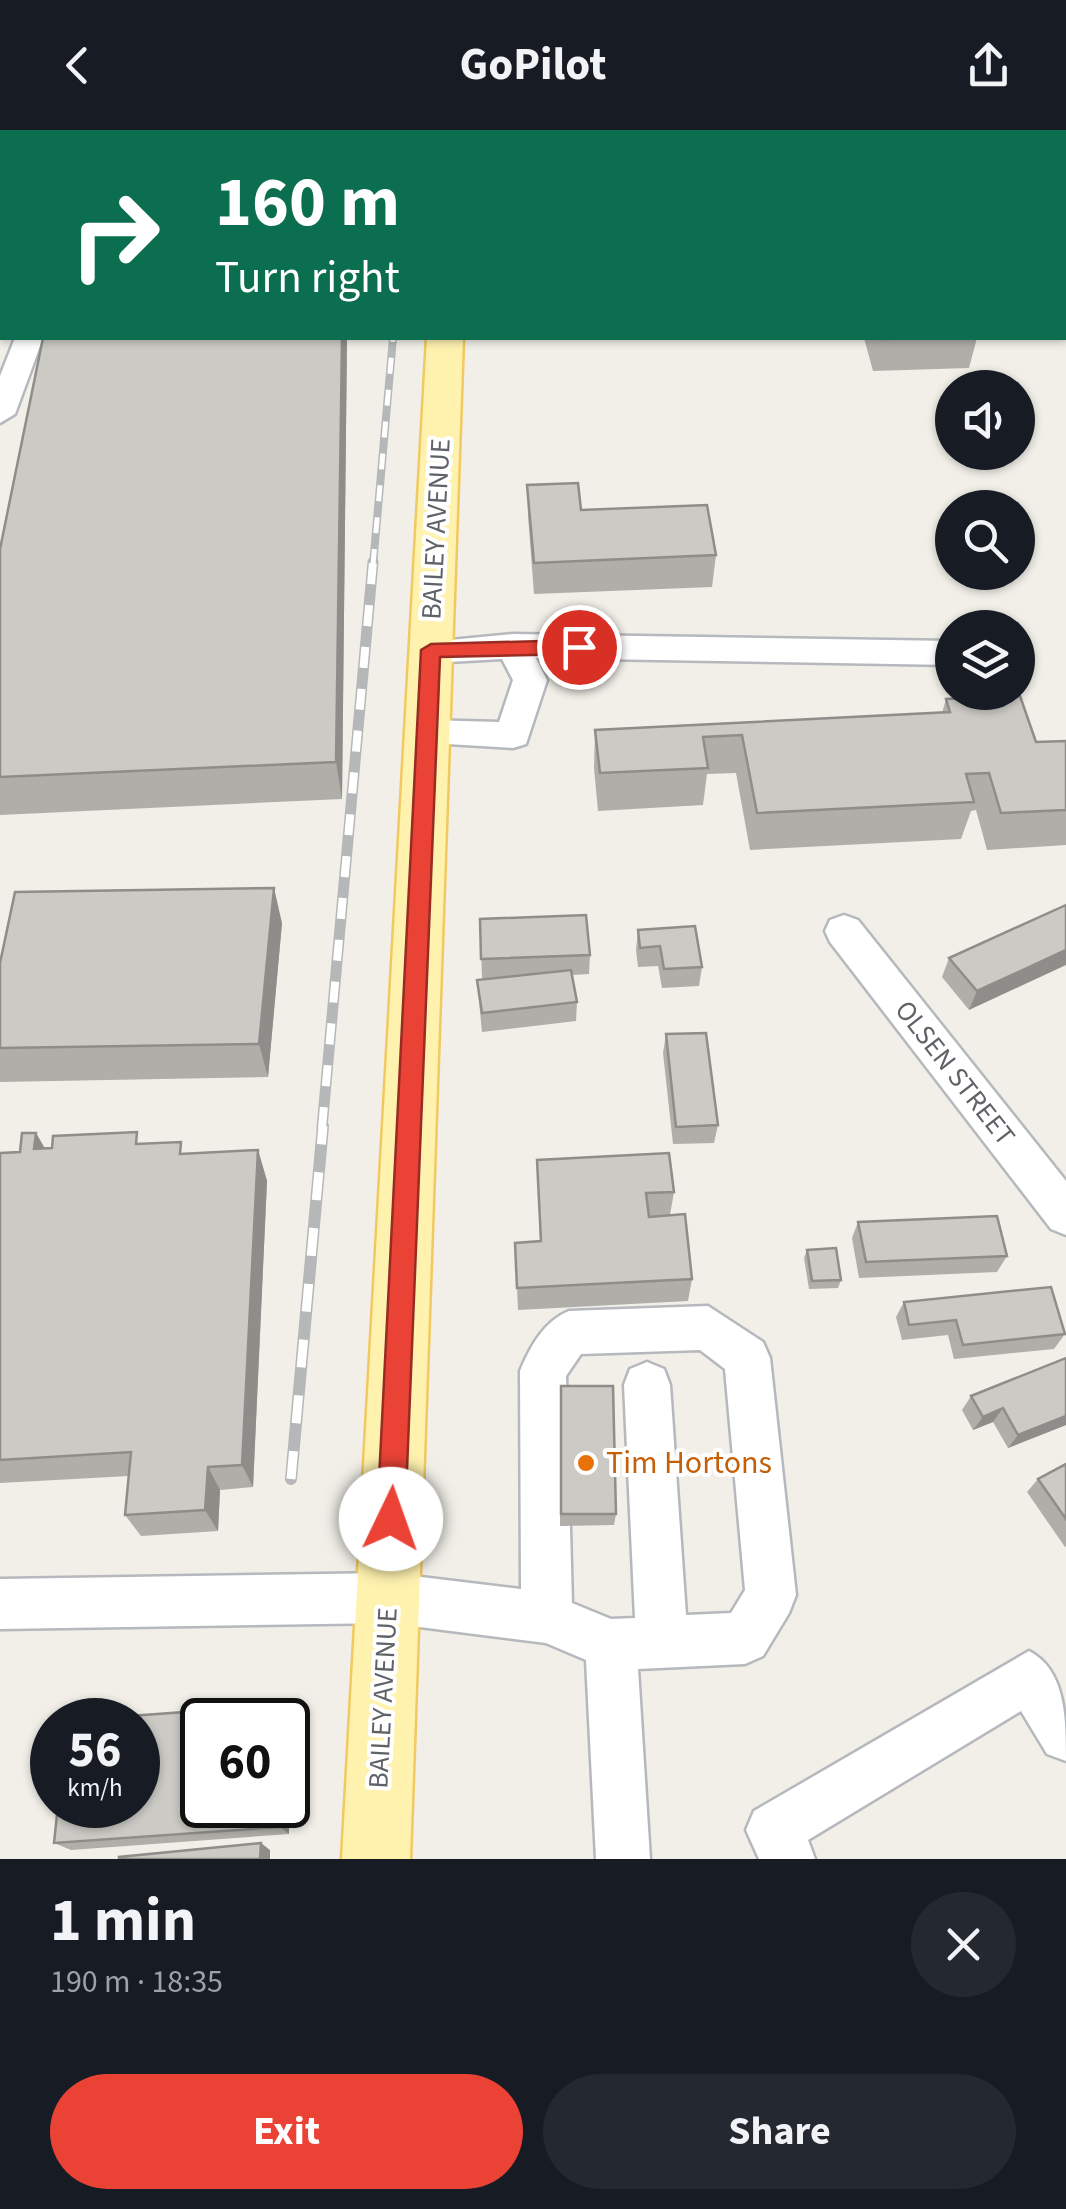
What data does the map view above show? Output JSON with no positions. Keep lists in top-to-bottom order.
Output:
{
  "streets": {
    "main road": ["BAILEY AVENUE"],
    "street": ["OLSEN STREET"]
  },
  "places": ["Tim Hortons"],
  "page": {
    "header": "GoPilot",
    "turn": ["160 m", "Turn right"],
    "speed": "56 km/h",
    "limit": "60",
    "heading": ["1 min", "190 m · 18:35"],
    "buttons": ["Exit", "Share"]
  }
}
